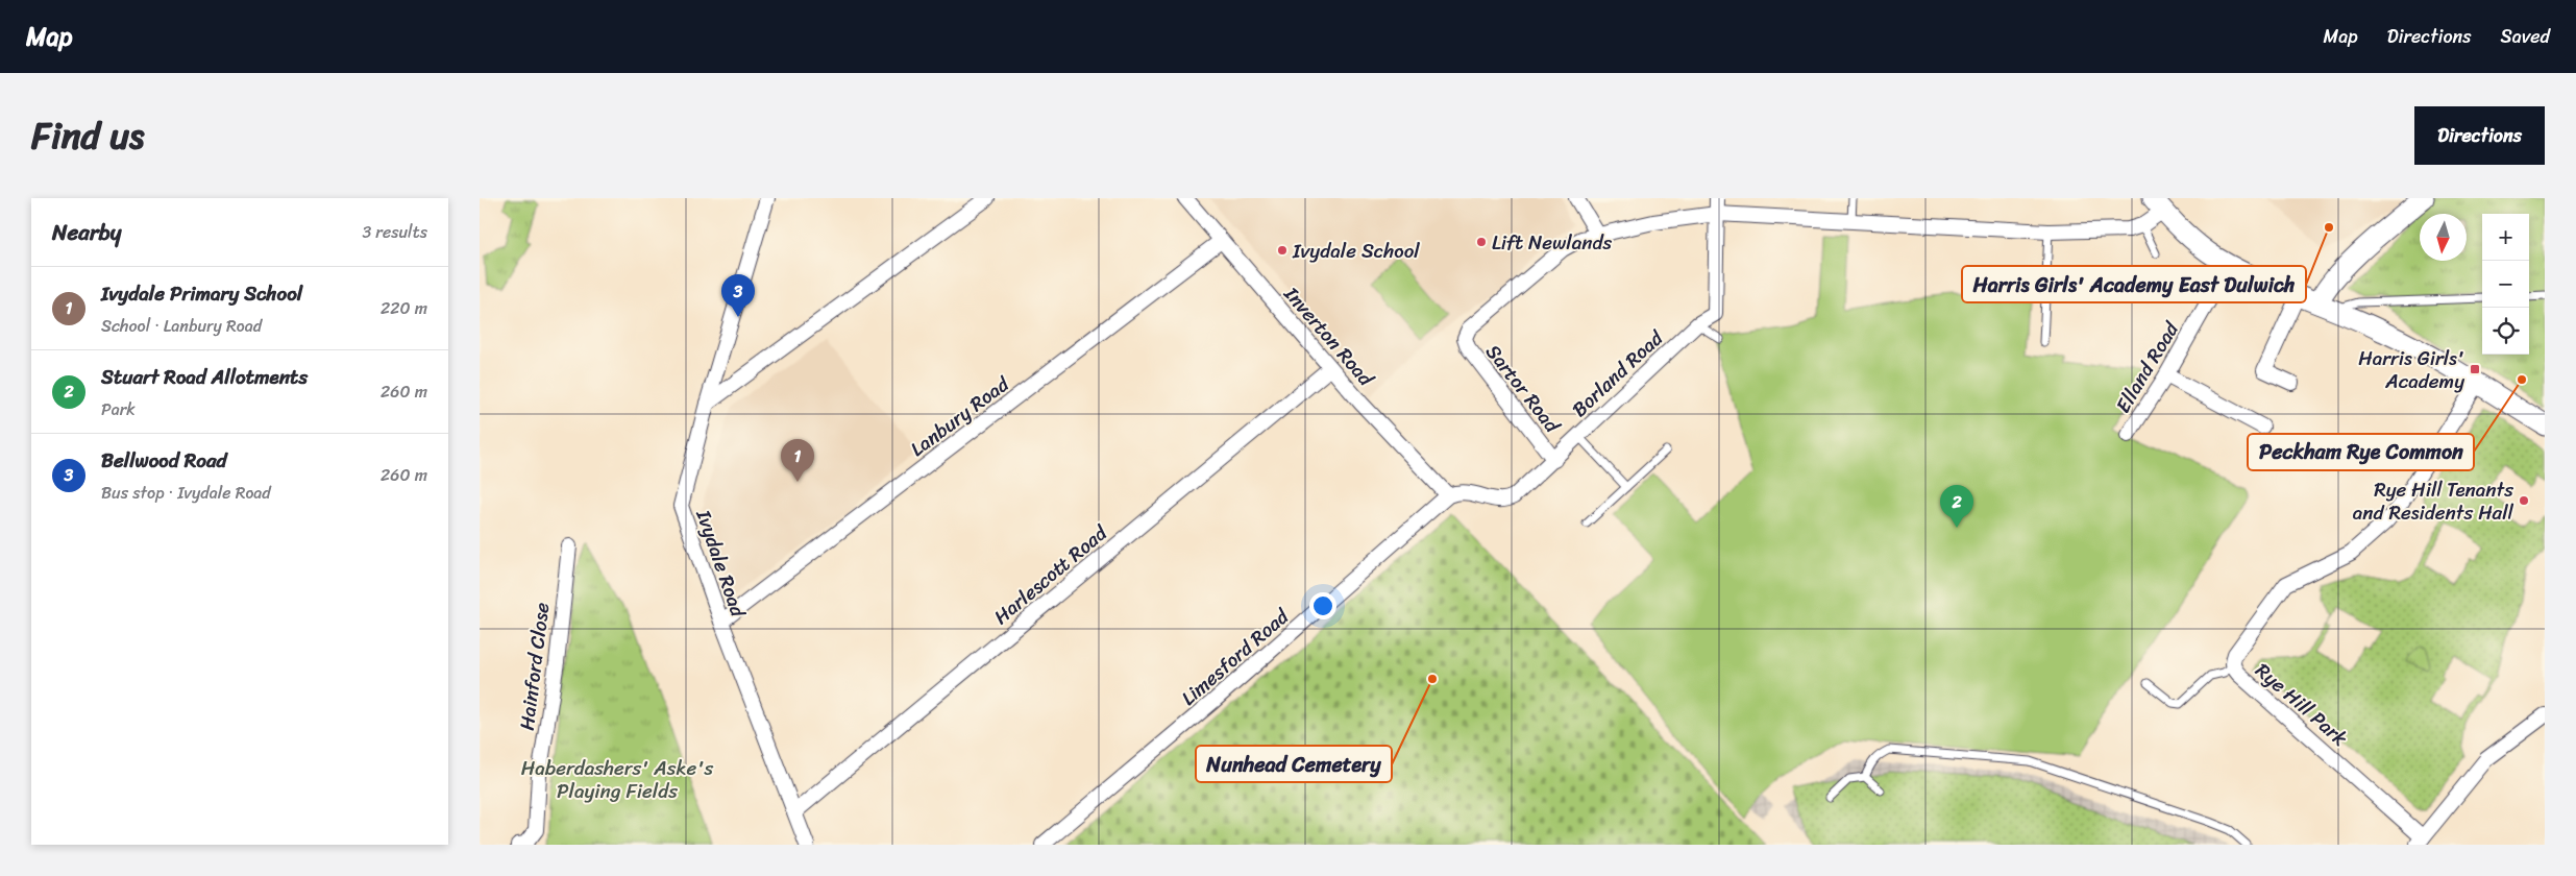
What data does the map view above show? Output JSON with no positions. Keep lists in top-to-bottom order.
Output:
{
  "streets": {
    "street": [
      "Inverton Road",
      "Elland Road",
      "Borland Road",
      "Sartor Road",
      "Lanbury Road",
      "Ivydale Road",
      "Harlescott Road",
      "Limesford Road",
      "Hainford Close",
      "Rye Hill Park"
    ]
  },
  "crossings": [
    ["Inverton Road", "Borland Road"],
    ["Inverton Road", "Lanbury Road"],
    ["Inverton Road", "Harlescott Road"],
    ["Inverton Road", "Limesford Road"],
    ["Borland Road", "Sartor Road"],
    ["Borland Road", "Limesford Road"],
    ["Lanbury Road", "Ivydale Road"],
    ["Ivydale Road", "Harlescott Road"]
  ],
  "parks": ["Haberdashers' Aske's Playing Fields"],
  "places": {
    "other": [
      "Harris Girls' Academy East Dulwich",
      "Lift Newlands",
      "Ivydale School",
      "Peckham Rye Common",
      "Rye Hill Tenants and Residents Hall",
      "Nunhead Cemetery"
    ],
    "transit": ["Harris Girls' Academy"]
  },
  "north": "bottom",
  "page": {
    "header": "Map",
    "nav": ["Map", "Directions", "Saved"],
    "title": "Find us",
    "buttons": "Directions",
    "heading": ["Nearby", "3 results"],
    "map_buttons": ["+", "−"],
    "list": [
      {
        "mark": "1",
        "name": "Ivydale Primary School",
        "note": "School · Lanbury Road",
        "value": "220 m"
      },
      {
        "mark": "2",
        "name": "Stuart Road Allotments",
        "note": "Park",
        "value": "260 m"
      },
      {
        "mark": "3",
        "name": "Bellwood Road",
        "note": "Bus stop · Ivydale Road",
        "value": "260 m"
      }
    ],
    "pins": ["3", "1", "2"]
  }
}
